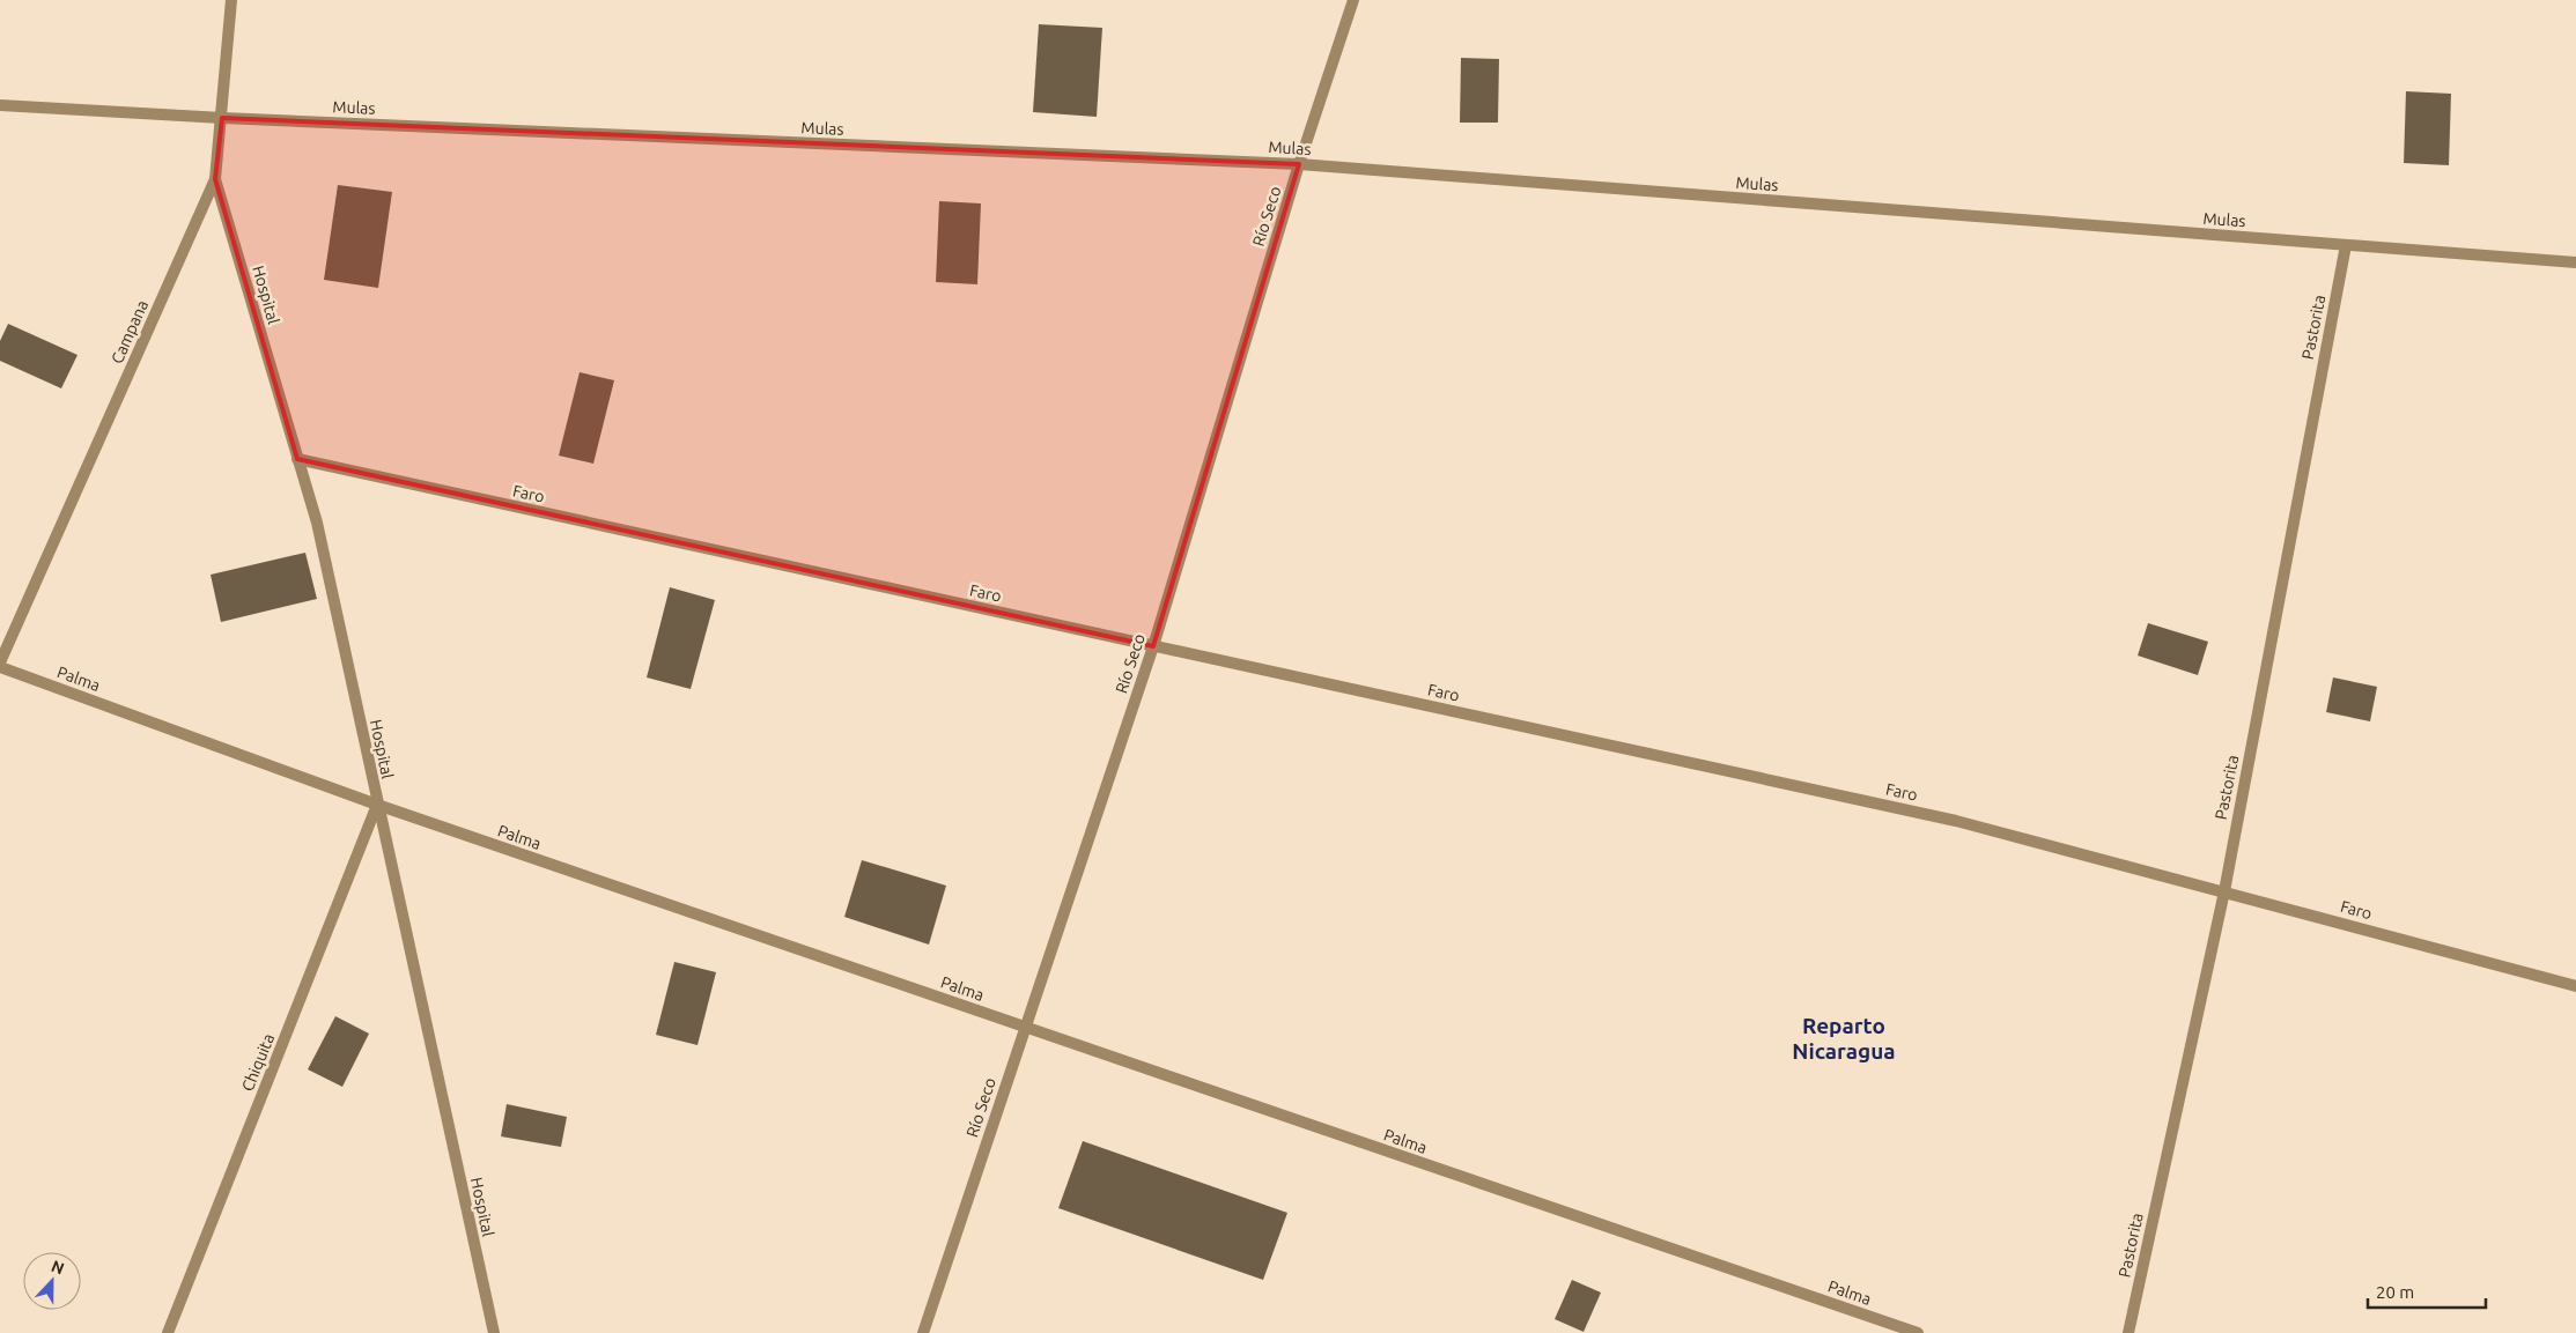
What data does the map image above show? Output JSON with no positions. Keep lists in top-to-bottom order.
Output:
{
  "streets": {
    "street": [
      "Mulas",
      "Río Seco",
      "Hospital",
      "Pastorita",
      "Campana",
      "Faro",
      "Palma",
      "Chiquita"
    ]
  },
  "crossings": [
    ["Mulas", "Río Seco"],
    ["Mulas", "Pastorita"],
    ["Mulas", "Campana"],
    ["Río Seco", "Faro"],
    ["Río Seco", "Palma"],
    ["Hospital", "Campana"],
    ["Hospital", "Faro"],
    ["Hospital", "Palma"],
    ["Hospital", "Chiquita"],
    ["Pastorita", "Faro"],
    ["Palma", "Chiquita"]
  ],
  "districts": ["Reparto Nicaragua"],
  "scale_bar": "20 m",
  "north": "top"
}
